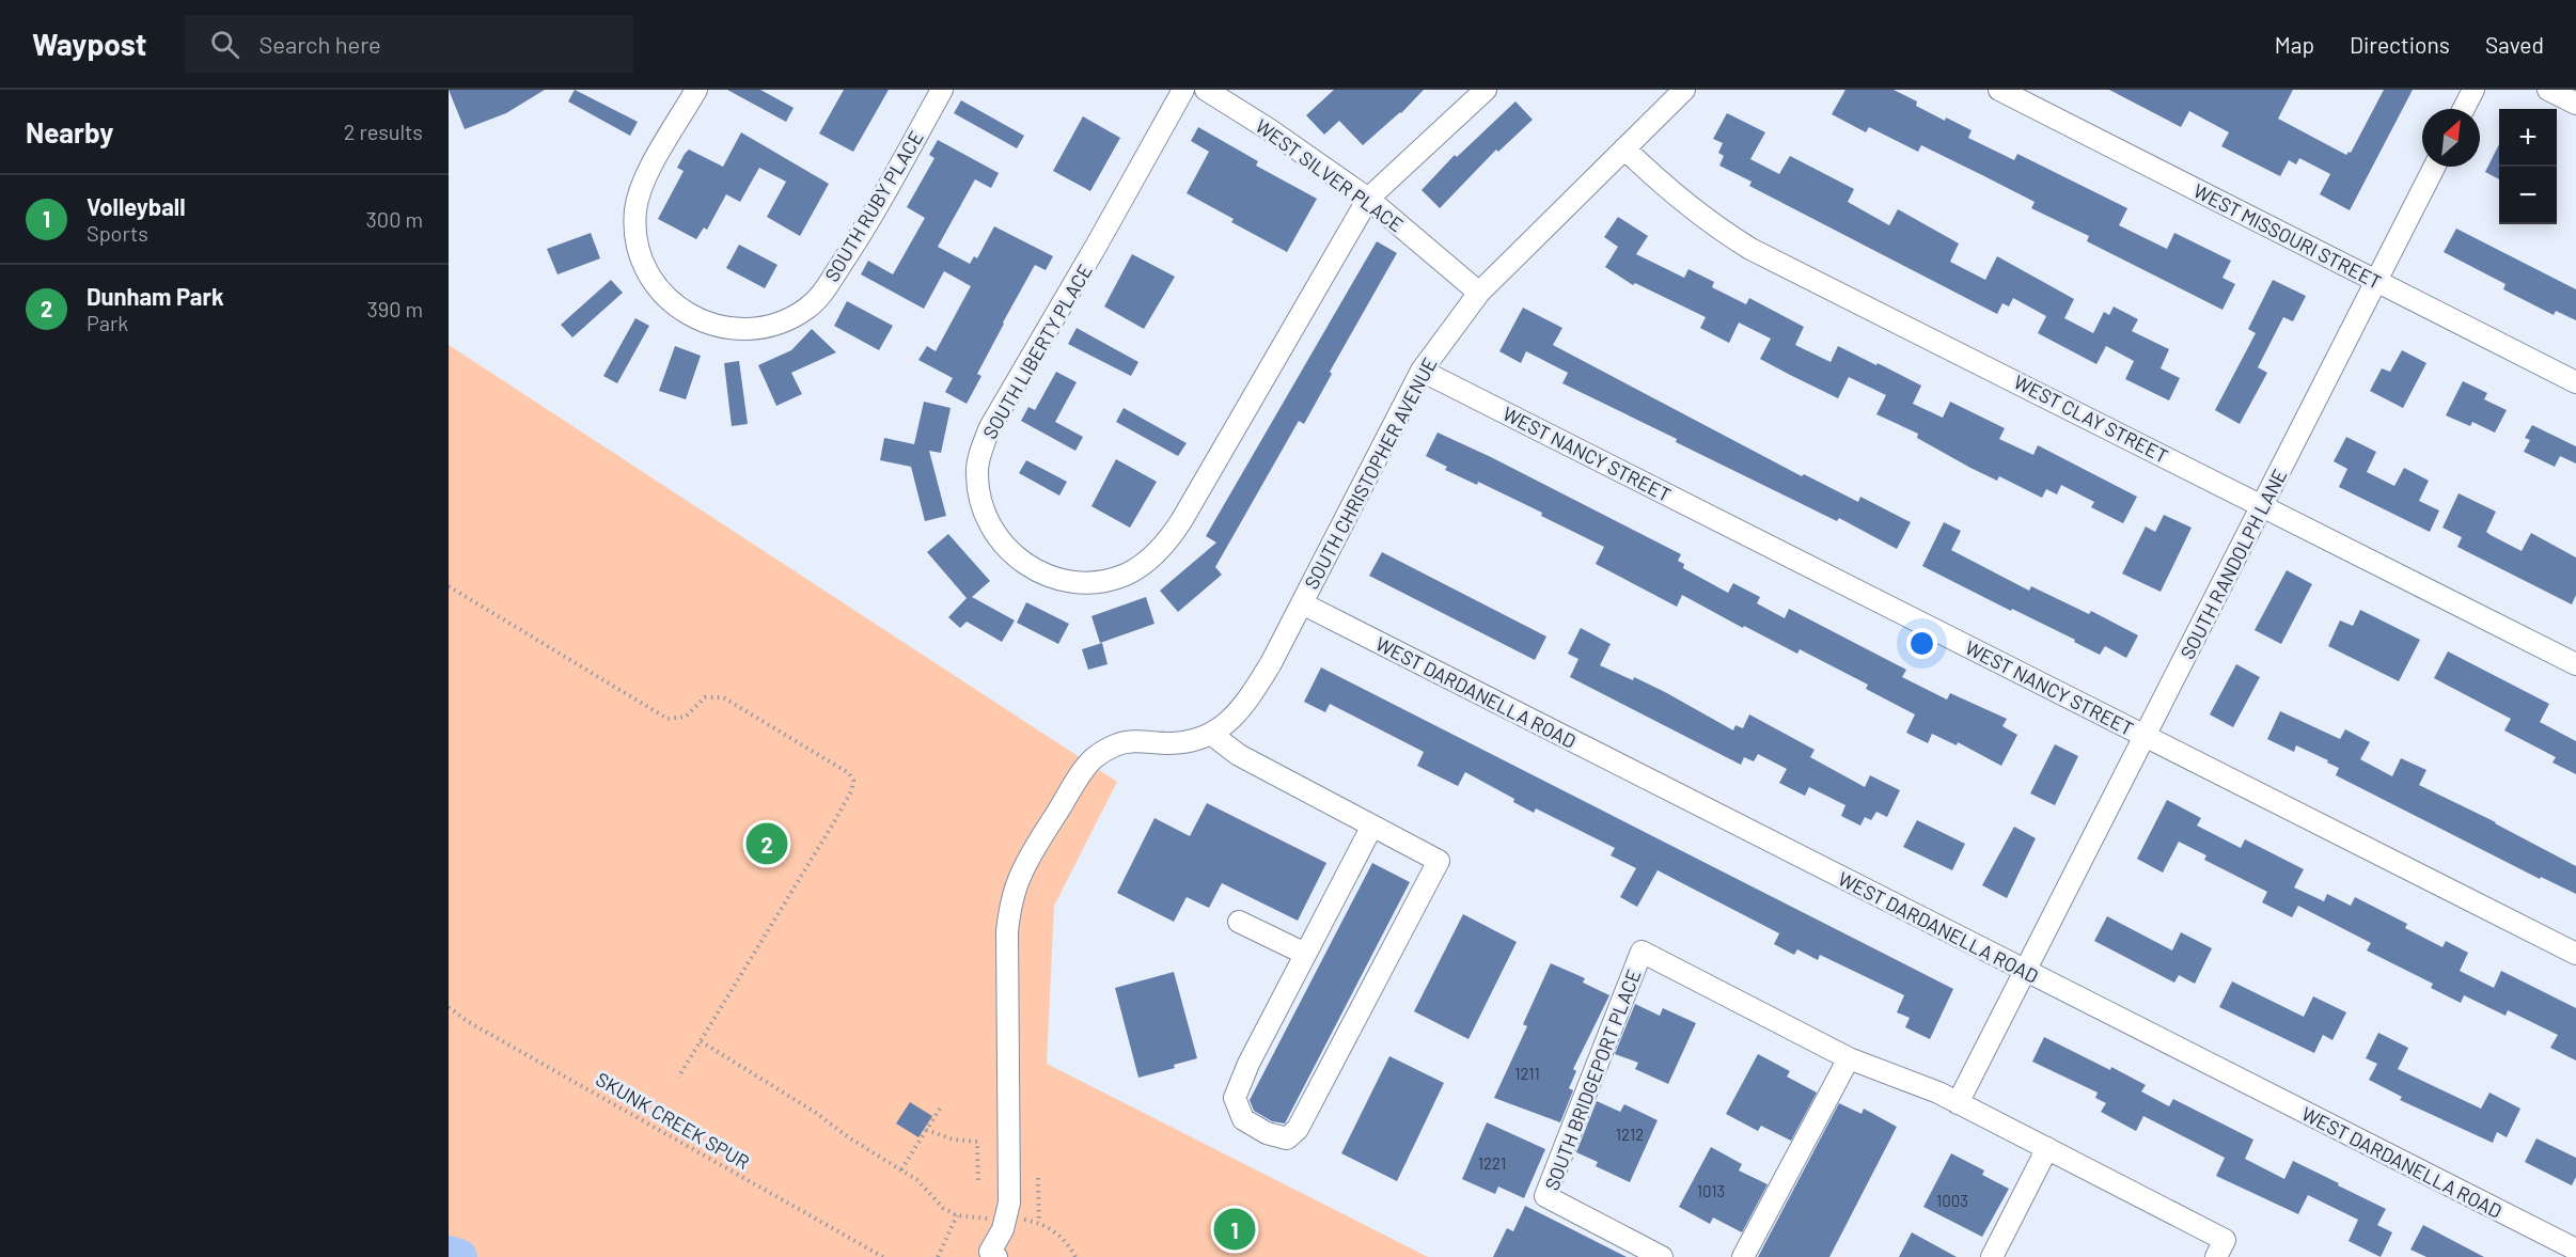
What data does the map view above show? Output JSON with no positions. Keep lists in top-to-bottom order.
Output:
{
  "streets": {
    "street": [
      "WEST SILVER PLACE",
      "SOUTH RUBY PLACE",
      "WEST MISSOURI STREET",
      "SOUTH LIBERTY PLACE",
      "WEST CLAY STREET",
      "WEST NANCY STREET",
      "SOUTH CHRISTOPHER AVENUE",
      "SOUTH RANDOLPH LANE",
      "WEST DARDANELLA ROAD",
      "SOUTH BRIDGEPORT PLACE"
    ],
    "path": ["SKUNK CREEK SPUR"]
  },
  "crossings": [
    ["WEST SILVER PLACE", "SOUTH LIBERTY PLACE"],
    ["WEST SILVER PLACE", "SOUTH CHRISTOPHER AVENUE"],
    ["WEST MISSOURI STREET", "SOUTH RANDOLPH LANE"],
    ["WEST CLAY STREET", "SOUTH CHRISTOPHER AVENUE"],
    ["WEST CLAY STREET", "SOUTH RANDOLPH LANE"],
    ["WEST NANCY STREET", "SOUTH CHRISTOPHER AVENUE"],
    ["WEST NANCY STREET", "SOUTH RANDOLPH LANE"],
    ["SOUTH CHRISTOPHER AVENUE", "WEST DARDANELLA ROAD"],
    ["SOUTH RANDOLPH LANE", "WEST DARDANELLA ROAD"]
  ],
  "house_numbers": [
    "1211",
    "1212",
    "1221",
    "1013",
    "1003"
  ],
  "north": "top right",
  "page": {
    "header": "Waypost",
    "search": "Search here",
    "nav": ["Map", "Directions", "Saved"],
    "heading": ["Nearby", "2 results"],
    "map_buttons": ["+", "−"],
    "list": [
      {
        "mark": "1",
        "name": "Volleyball",
        "note": "Sports",
        "value": "300 m"
      },
      {
        "mark": "2",
        "name": "Dunham Park",
        "note": "Park",
        "value": "390 m"
      }
    ],
    "pins": ["2", "1"]
  }
}
